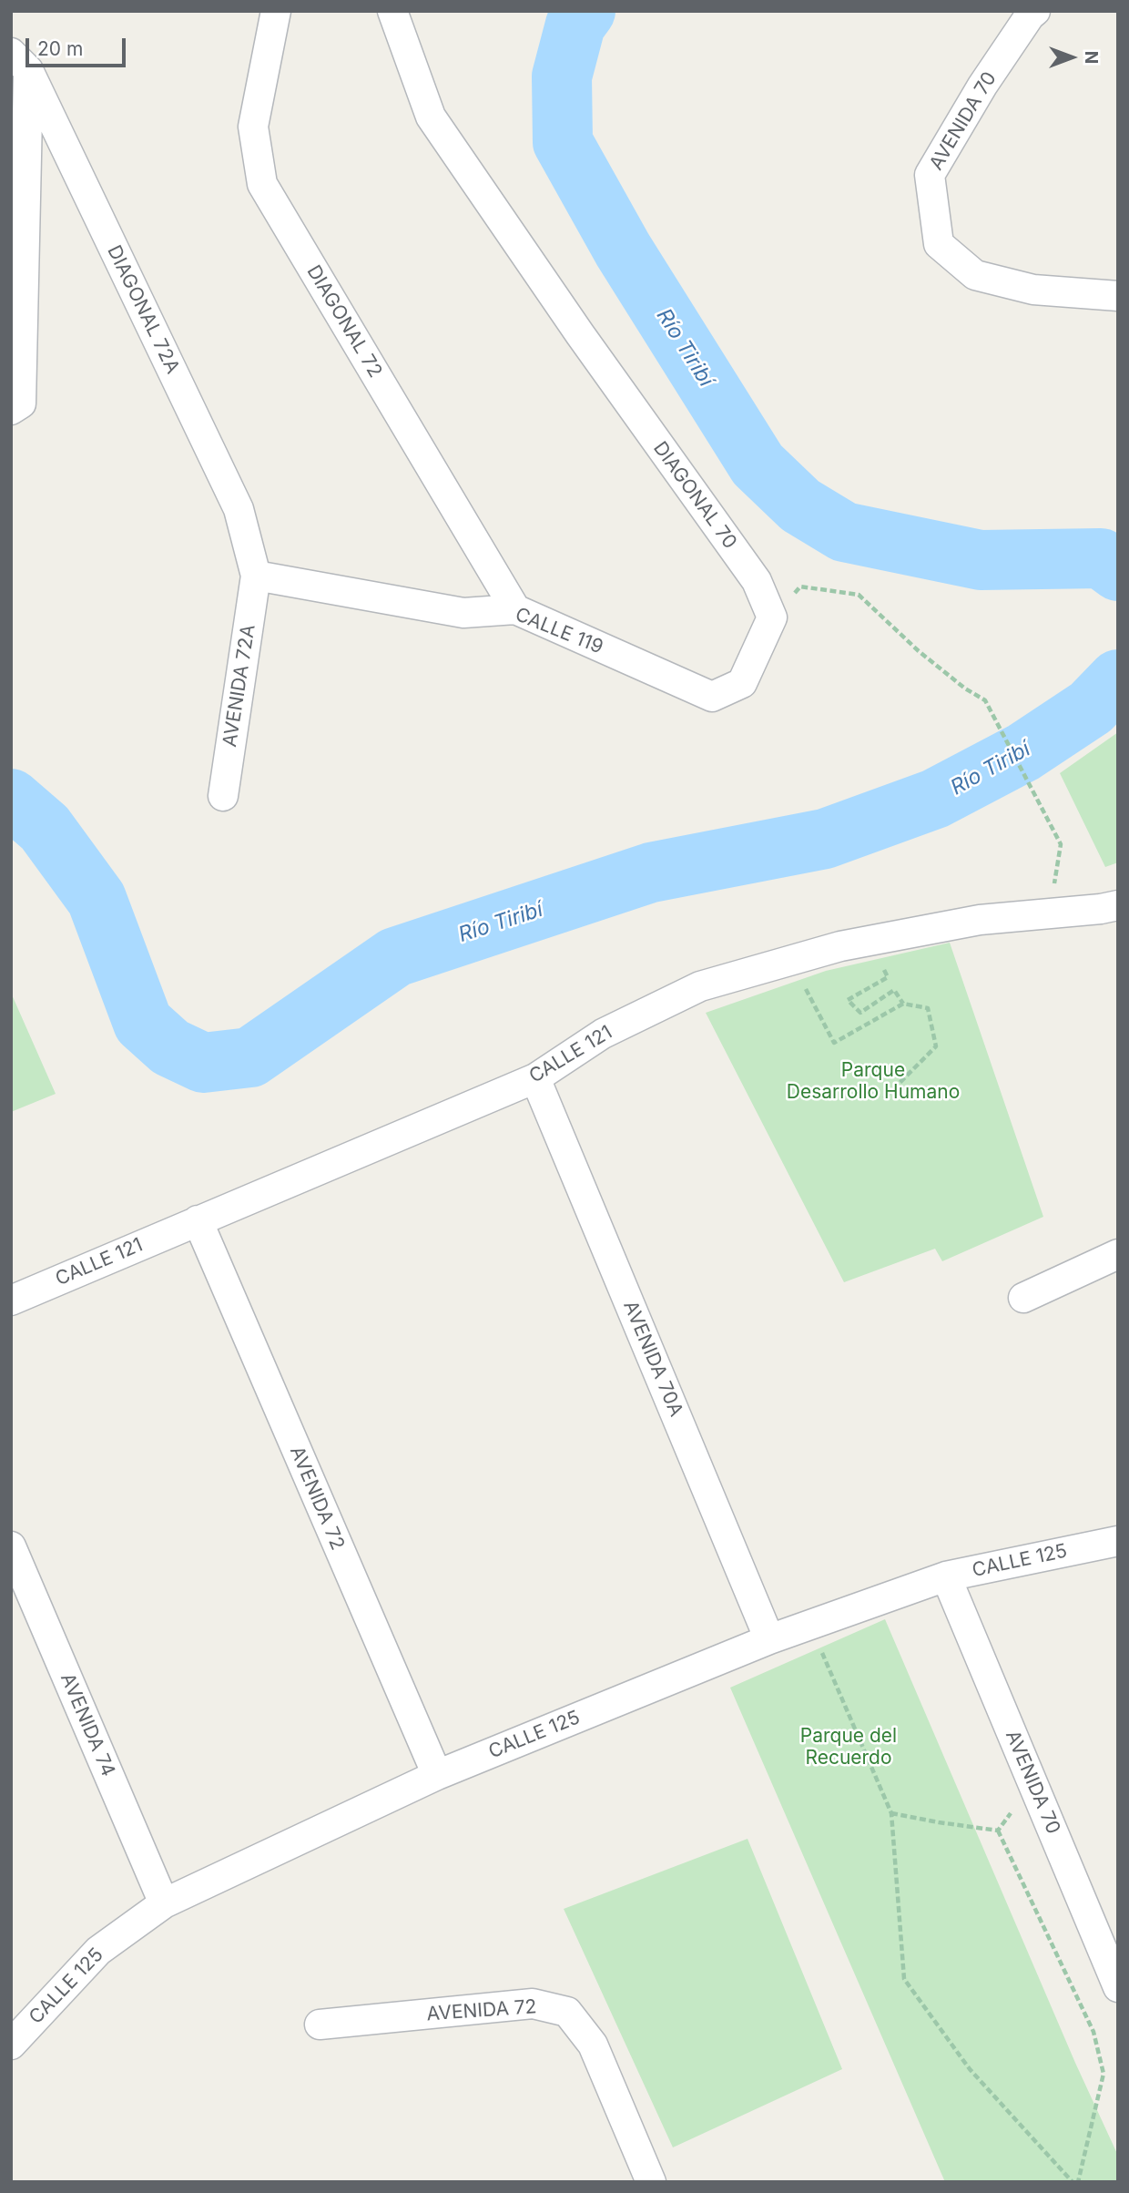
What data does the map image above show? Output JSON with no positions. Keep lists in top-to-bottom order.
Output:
{
  "streets": {
    "street": [
      "AVENIDA 70",
      "DIAGONAL 72A",
      "DIAGONAL 72",
      "DIAGONAL 70",
      "CALLE 119",
      "AVENIDA 72A",
      "CALLE 121",
      "AVENIDA 70A",
      "AVENIDA 72",
      "CALLE 125",
      "AVENIDA 74"
    ]
  },
  "crossings": [
    ["AVENIDA 70", "CALLE 125"],
    ["DIAGONAL 72A", "CALLE 119"],
    ["DIAGONAL 72A", "AVENIDA 72A"],
    ["DIAGONAL 72", "CALLE 119"],
    ["DIAGONAL 70", "CALLE 119"],
    ["CALLE 119", "AVENIDA 72A"],
    ["CALLE 121", "AVENIDA 70A"],
    ["CALLE 121", "AVENIDA 72"],
    ["AVENIDA 70A", "CALLE 125"],
    ["AVENIDA 72", "CALLE 125"],
    ["CALLE 125", "AVENIDA 74"]
  ],
  "water": ["Río Tiribí"],
  "parks": ["Parque Desarrollo Humano", "Parque del Recuerdo"],
  "scale_bar": "20 m",
  "north": "right"
}
